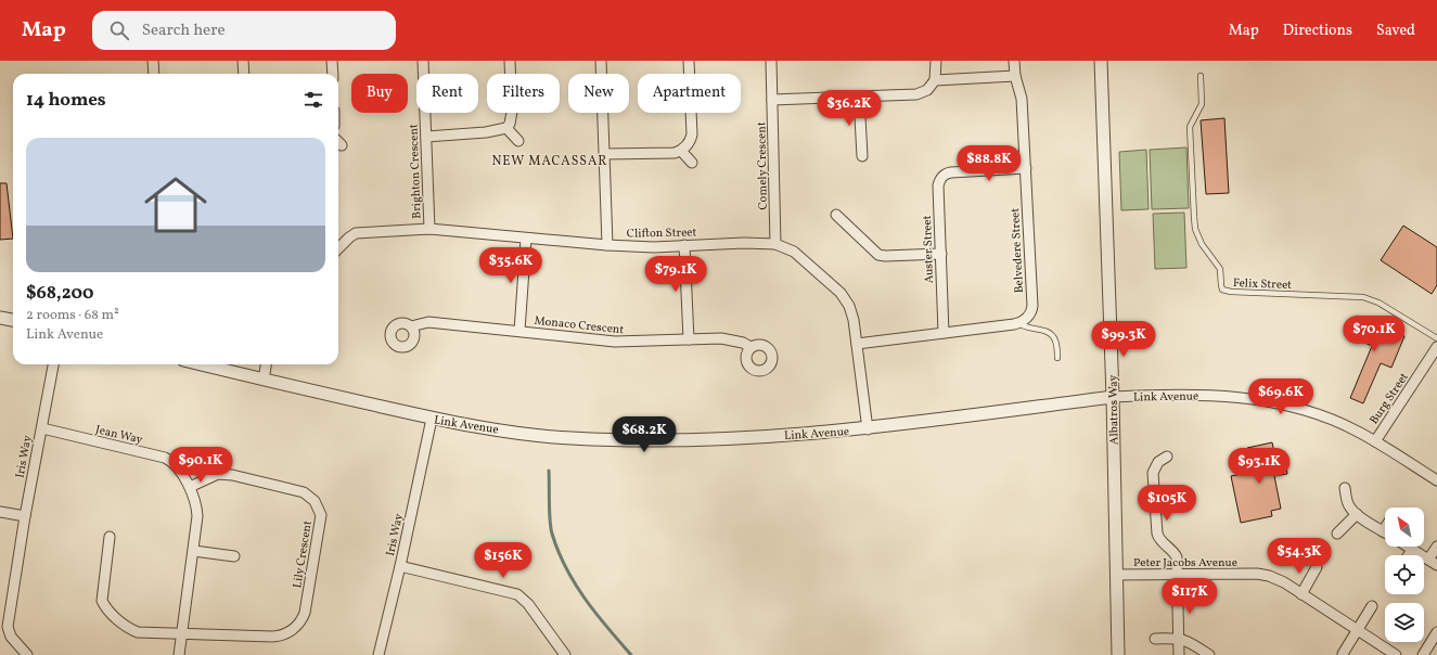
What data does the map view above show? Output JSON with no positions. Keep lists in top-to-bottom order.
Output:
{
  "streets": {
    "street": [
      "Comely Crescent",
      "Brighton Crescent",
      "Clifton Street",
      "Auster Street",
      "Belvedere Street",
      "Monaco Crescent",
      "Link Avenue",
      "Burg Street",
      "Albatros Way",
      "Jean Way",
      "Iris Way",
      "Lily Crescent",
      "Peter Jacobs Avenue"
    ],
    "lane": ["Felix Street"]
  },
  "crossings": [
    ["Comely Crescent", "Clifton Street"],
    ["Brighton Crescent", "Clifton Street"],
    ["Clifton Street", "Monaco Crescent"],
    ["Clifton Street", "Link Avenue"],
    ["Auster Street", "Belvedere Street"],
    ["Link Avenue", "Burg Street"],
    ["Link Avenue", "Albatros Way"],
    ["Link Avenue", "Iris Way"],
    ["Albatros Way", "Peter Jacobs Avenue"],
    ["Jean Way", "Iris Way"],
    ["Jean Way", "Lily Crescent"]
  ],
  "districts": ["NEW MACASSAR"],
  "north": "top left",
  "page": {
    "header": "Map",
    "search": "Search here",
    "nav": ["Map", "Directions", "Saved"],
    "chip": [
      "Buy",
      "Rent",
      "Filters",
      "New",
      "Apartment"
    ],
    "heading": "14 homes",
    "price": [
      "$36.2K",
      "$88.8K",
      "$35.6K",
      "$79.1K",
      "$70.1K",
      "$99.3K",
      "$69.6K",
      "$68.2K",
      "$90.1K",
      "$93.1K",
      "$105K",
      "$54.3K",
      "$156K",
      "$117K"
    ],
    "list": [
      {
        "name": "$68,200",
        "note": "2 rooms · 68 m² · Link Avenue"
      }
    ]
  }
}
